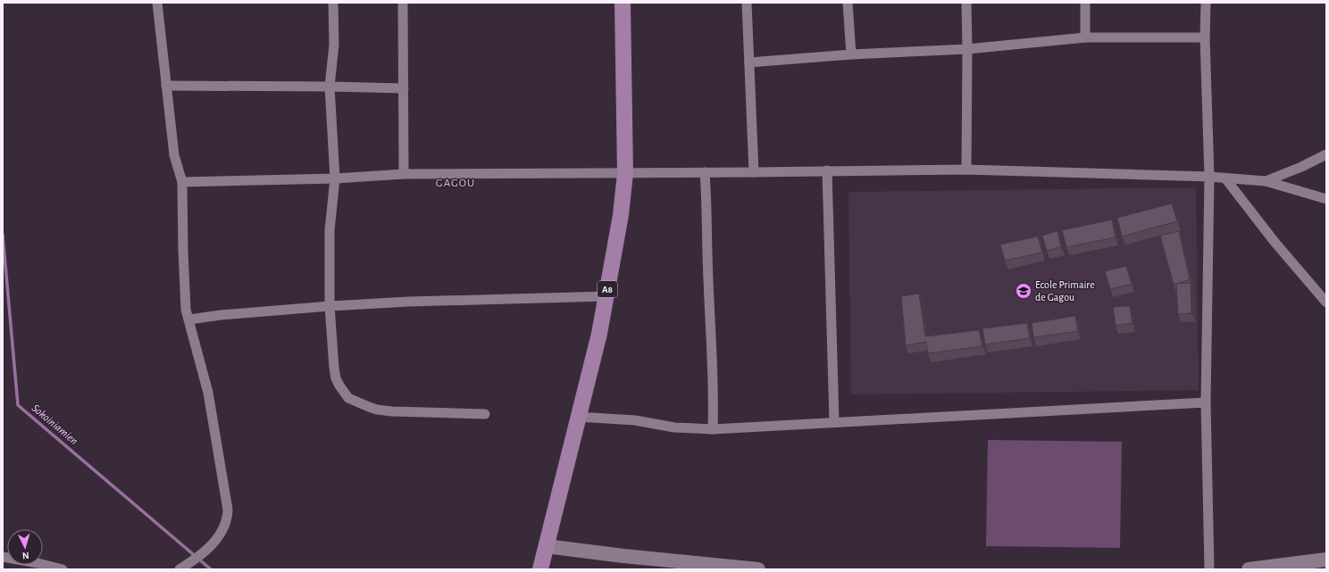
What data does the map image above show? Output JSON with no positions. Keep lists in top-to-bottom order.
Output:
{
  "streets": {
    "main road": ["A8"]
  },
  "districts": ["GAGOU"],
  "water": ["Sokoiniamien"],
  "places": {
    "school or university": ["Ecole Primaire de Gagou"]
  },
  "north": "bottom"
}
